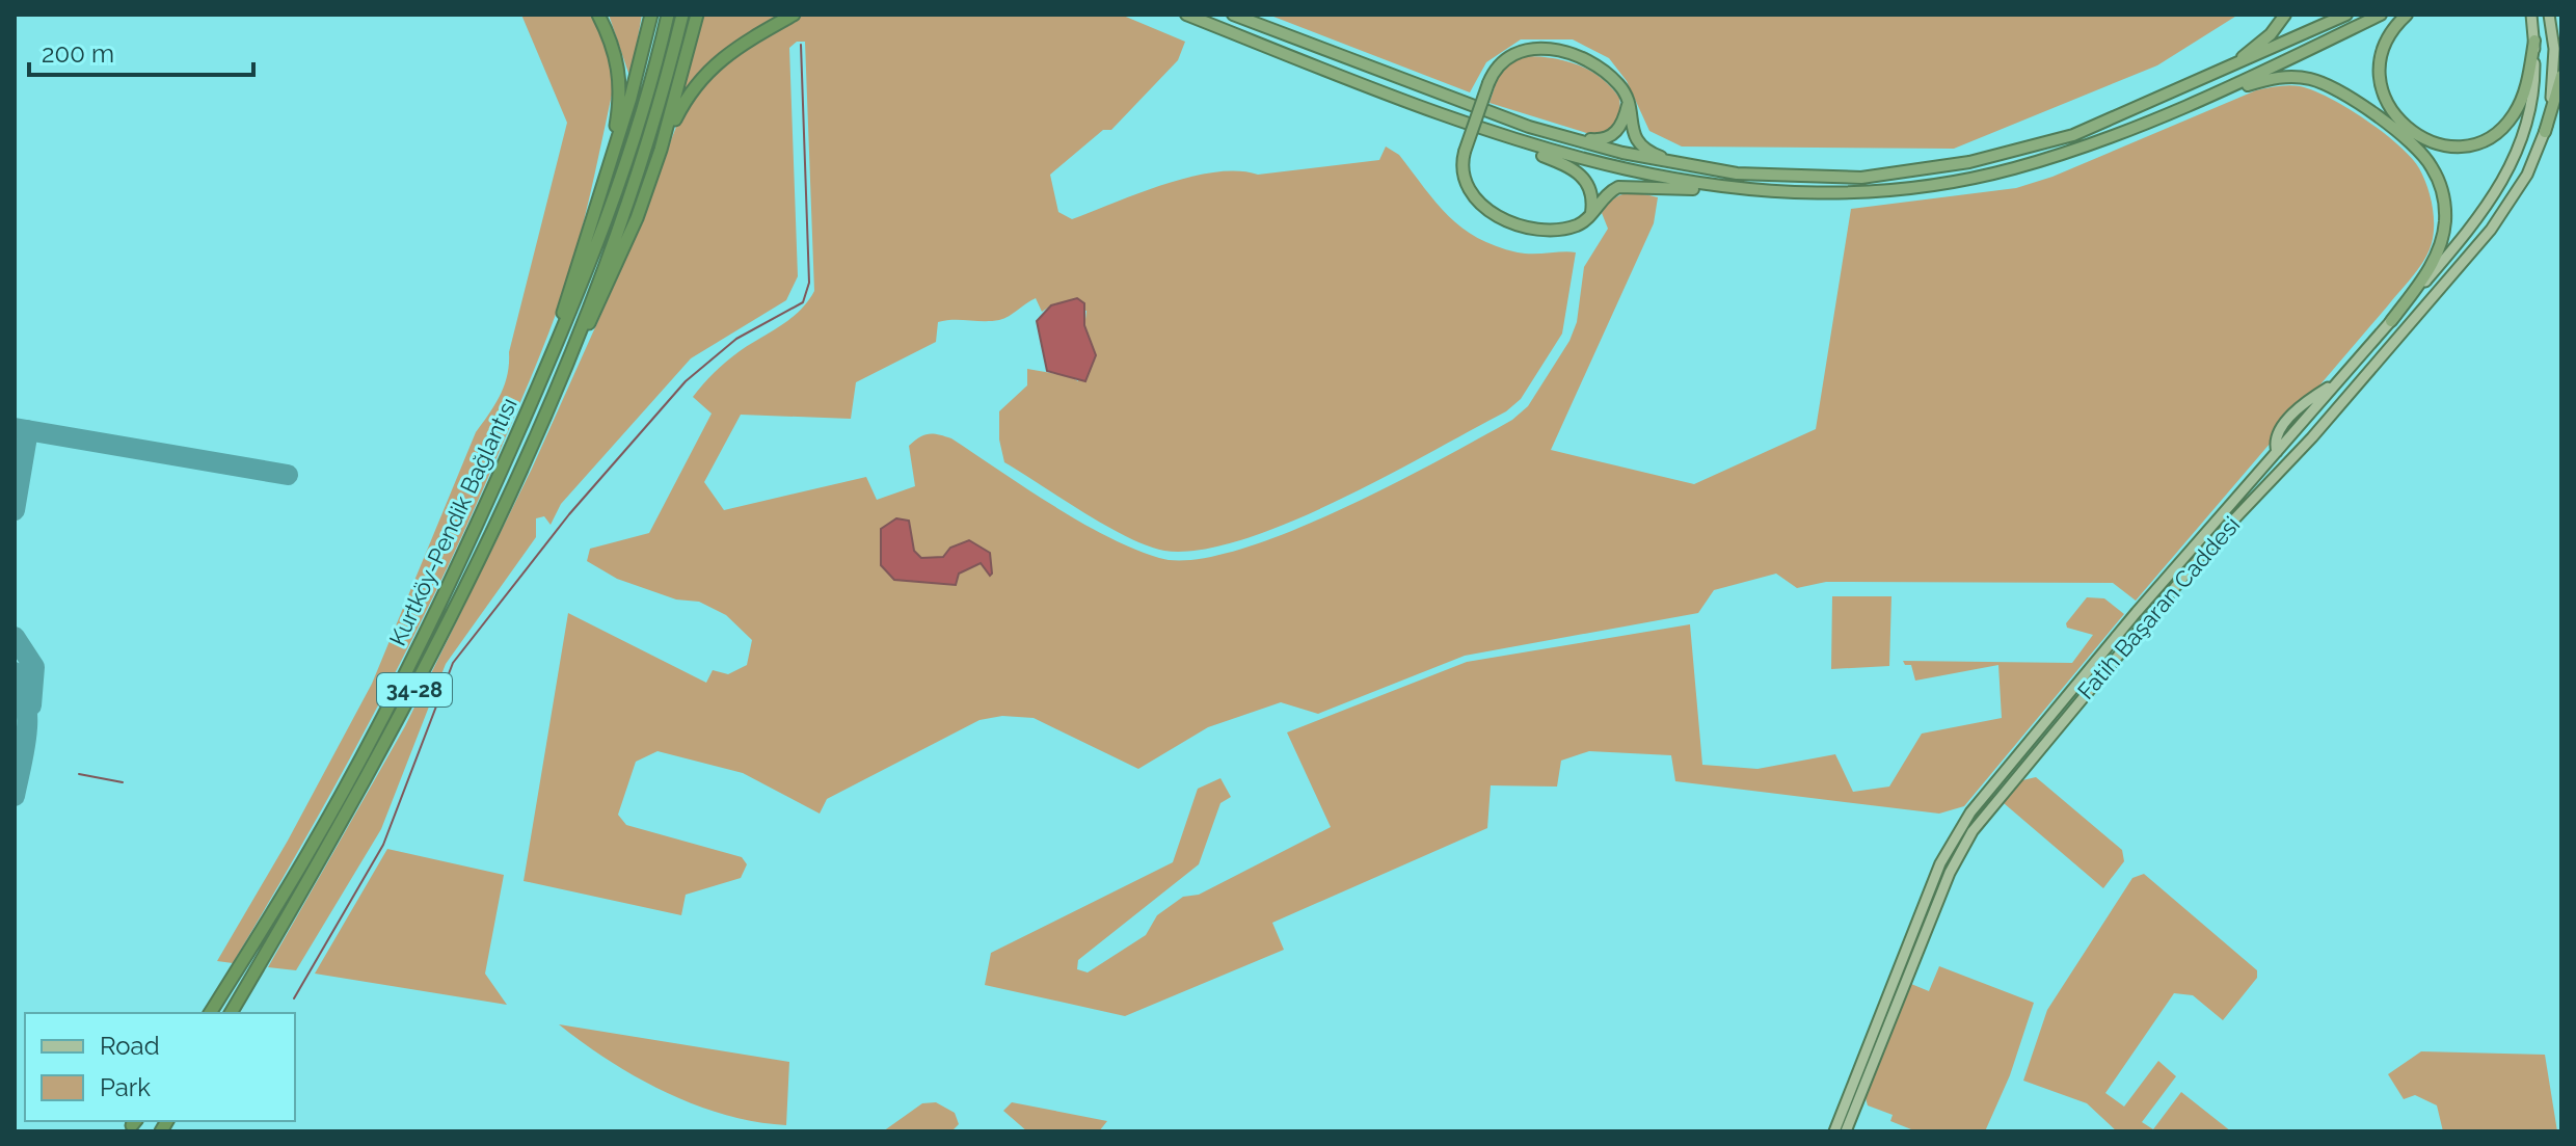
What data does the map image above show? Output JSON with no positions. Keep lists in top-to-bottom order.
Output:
{
  "streets": {
    "highway": ["Kurtköy-Pendik Bağlantısı", "34-28"],
    "main road": ["Fatih Başaran Caddesi"]
  },
  "legend": ["Road", "Park"],
  "scale_bar": "200 m"
}
